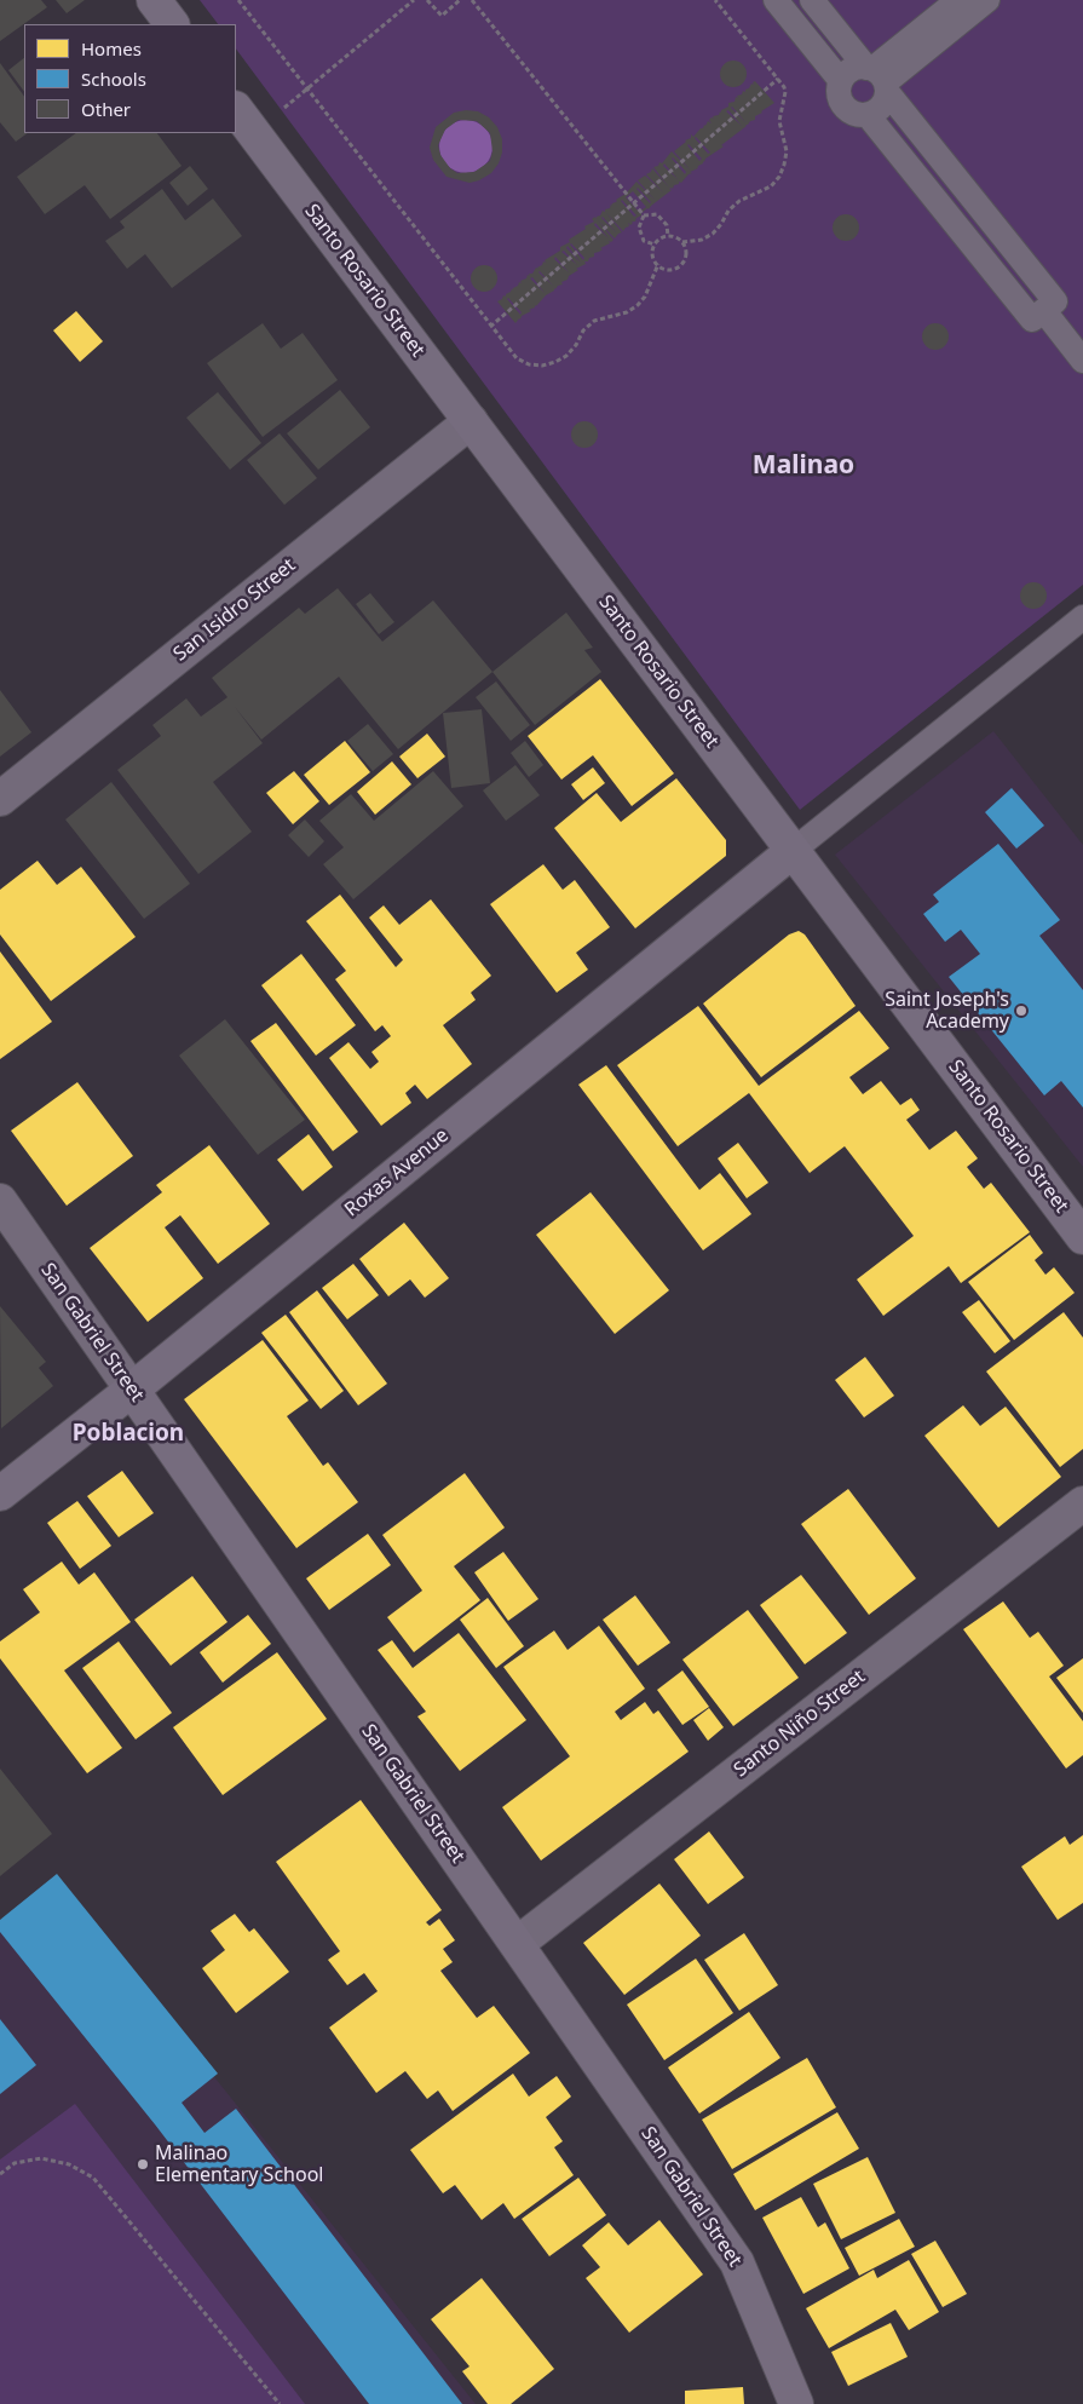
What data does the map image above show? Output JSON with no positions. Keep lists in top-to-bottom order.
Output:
{
  "streets": {
    "main road": ["Santo Rosario Street", "Roxas Avenue", "San Gabriel Street"],
    "street": ["San Isidro Street", "Santo Niño Street"]
  },
  "crossings": [
    ["Santo Rosario Street", "San Isidro Street"],
    ["Santo Rosario Street", "Roxas Avenue"],
    ["Roxas Avenue", "San Gabriel Street"],
    ["San Gabriel Street", "Santo Niño Street"]
  ],
  "districts": ["Malinao", "Poblacion"],
  "places": ["Saint Joseph's Academy", "Malinao Elementary School"],
  "legend": ["Homes", "Schools", "Other"]
}
